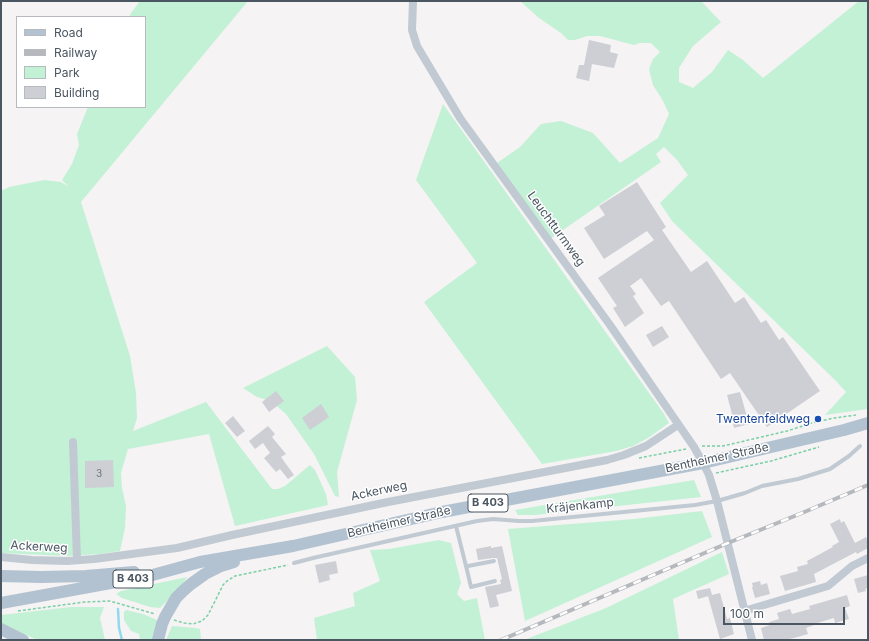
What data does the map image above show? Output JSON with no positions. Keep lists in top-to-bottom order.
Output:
{
  "streets": {
    "main road": ["Bentheimer Straße", "B 403"],
    "street": ["Leuchtturmweg", "Ackerweg"],
    "lane": ["Kräjenkamp"]
  },
  "crossings": [
    ["Leuchtturmweg", "Bentheimer Straße"],
    ["Leuchtturmweg", "Ackerweg"]
  ],
  "places": ["Twentenfeldweg"],
  "house_numbers": ["3"],
  "legend": [
    "Road",
    "Railway",
    "Park",
    "Building"
  ],
  "scale_bar": "100 m"
}
